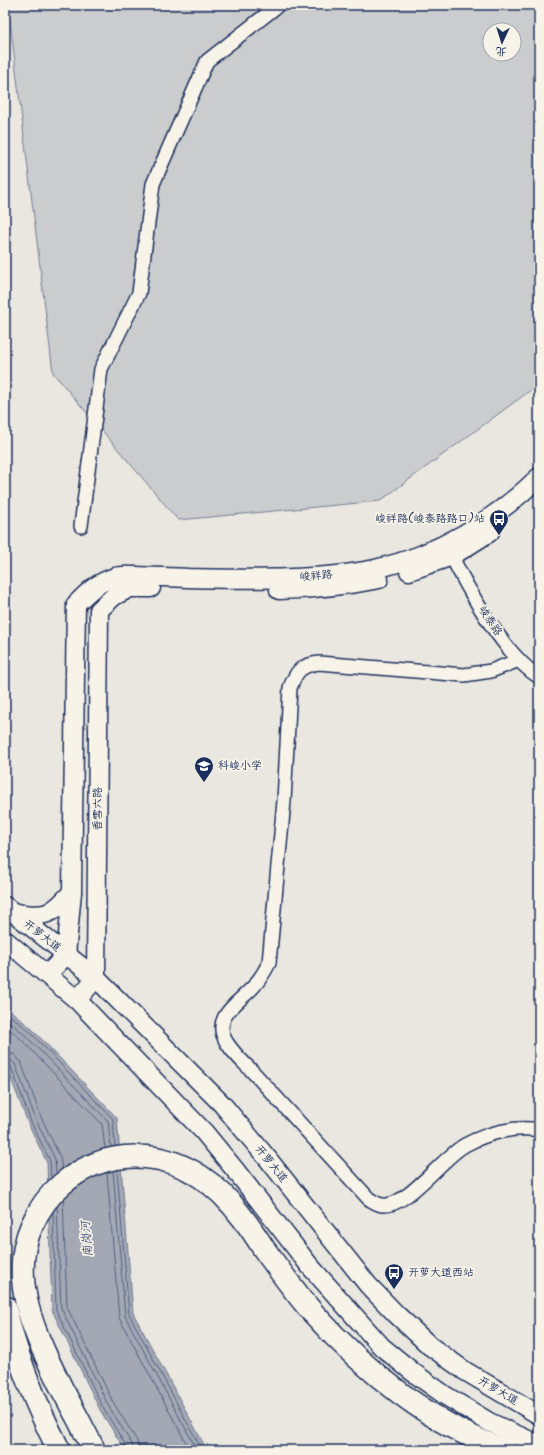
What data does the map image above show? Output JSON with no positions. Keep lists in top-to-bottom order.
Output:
{
  "streets": {
    "street": [
      "峻祥路",
      "峻泰路",
      "香雪六路",
      "开萝大道"
    ]
  },
  "crossings": [
    ["峻祥路", "峻泰路"],
    ["峻祥路", "香雪六路"],
    ["香雪六路", "开萝大道"]
  ],
  "water": ["南岗河"],
  "places": {
    "bus stop": ["峻祥路(峻泰路路口)站", "开萝大道西站"],
    "school or university": ["科峻小学"]
  },
  "north": "bottom"
}
